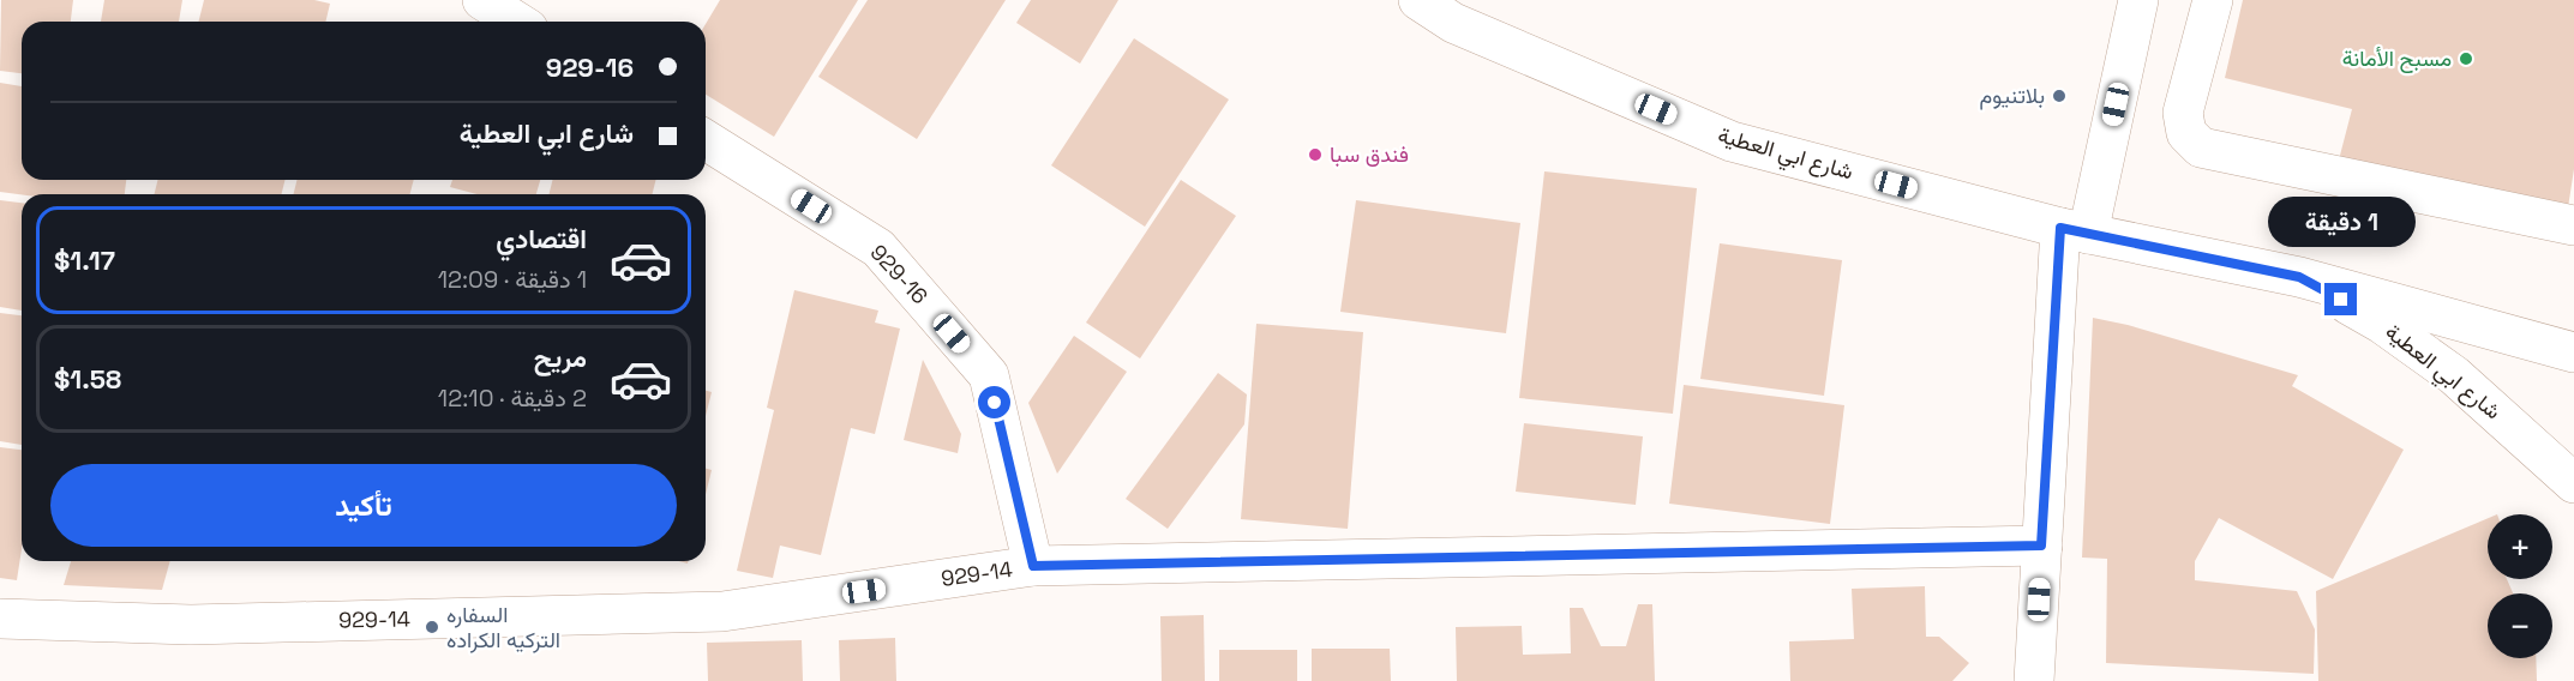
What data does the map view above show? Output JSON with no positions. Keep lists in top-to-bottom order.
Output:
{
  "streets": {
    "street": ["شارع ابي العطية", "929-16", "929-14"]
  },
  "crossings": [
    ["929-16", "929-14"]
  ],
  "places": [
    "مسبح الأمانة",
    "بلاتنيوم",
    "فندق سبا",
    "السفاره التركيه الكراده"
  ],
  "page": {
    "banner": ["929-16", "شارع ابي العطية"],
    "bubble": "1 دقيقة",
    "list": [
      {
        "name": "اقتصادي",
        "note": "1 دقيقة · 12:09",
        "value": "$1.17"
      },
      {
        "name": "مريح",
        "note": "2 دقيقة · 12:10",
        "value": "$1.58"
      }
    ],
    "buttons": "تأكيد",
    "map_buttons": ["+", "−"]
  }
}
